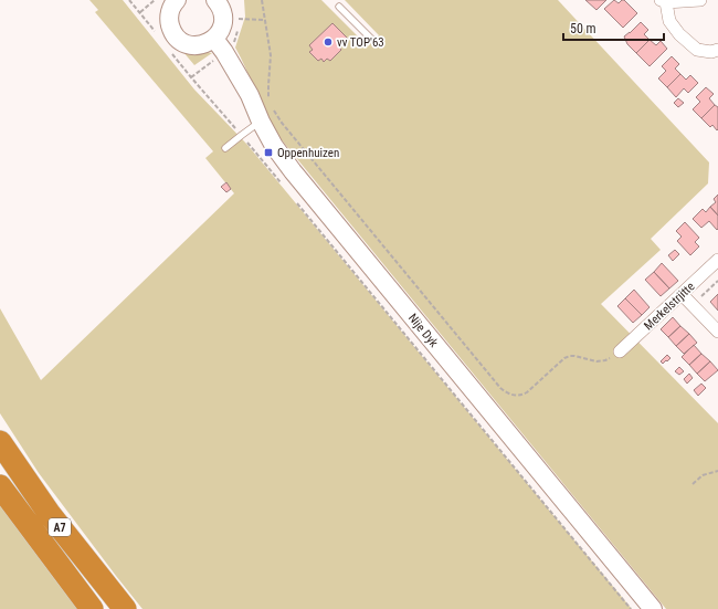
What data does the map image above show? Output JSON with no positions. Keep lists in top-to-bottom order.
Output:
{
  "streets": {
    "highway": ["A7"],
    "street": ["Merkelstrjitte", "Nije Dyk"]
  },
  "places": {
    "other": ["vv TOP'63"],
    "transit": ["Oppenhuizen"]
  },
  "scale_bar": "50 m"
}
